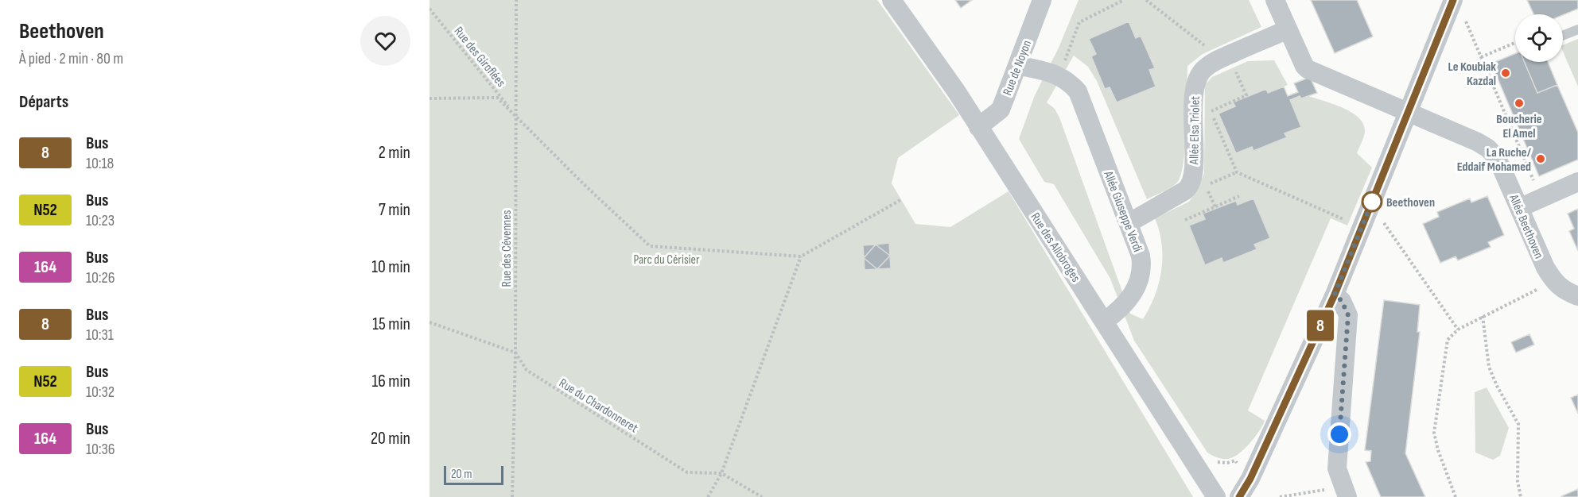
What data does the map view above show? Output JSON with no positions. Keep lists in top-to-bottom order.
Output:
{
  "streets": {
    "street": [
      "Rue de Noyon",
      "Allée Elsa Triolet",
      "Allée Giuseppe Verdi",
      "Allée Beethoven",
      "Rue des Allobroges"
    ],
    "path": ["Rue des Giroflées", "Rue des Cévennes", "Rue du Chardonneret"]
  },
  "crossings": [
    ["Rue des Giroflées", "Rue des Cévennes"],
    ["Rue de Noyon", "Rue des Allobroges"],
    ["Allée Elsa Triolet", "Allée Giuseppe Verdi"],
    ["Allée Elsa Triolet", "Allée Beethoven"],
    ["Allée Giuseppe Verdi", "Rue des Allobroges"],
    ["Rue des Cévennes", "Rue du Chardonneret"]
  ],
  "parks": ["Parc du Cérisier"],
  "places": [
    "Le Koubiak Kazdal",
    "Boucherie El Amel",
    "La Ruche/ Eddaif Mohamed",
    "Beethoven"
  ],
  "lines": ["bus line 8"],
  "scale_bar": "20 m",
  "page": {
    "heading": [
      ["Beethoven", "À pied · 2 min · 80 m"],
      "Départs"
    ],
    "on_map": "8",
    "list": [
      {
        "mark": "8",
        "name": "Bus",
        "note": "10:18",
        "value": "2 min"
      },
      {
        "mark": "N52",
        "name": "Bus",
        "note": "10:23",
        "value": "7 min"
      },
      {
        "mark": "164",
        "name": "Bus",
        "note": "10:26",
        "value": "10 min"
      },
      {
        "mark": "8",
        "name": "Bus",
        "note": "10:31",
        "value": "15 min"
      },
      {
        "mark": "N52",
        "name": "Bus",
        "note": "10:32",
        "value": "16 min"
      },
      {
        "mark": "164",
        "name": "Bus",
        "note": "10:36",
        "value": "20 min"
      }
    ],
    "scale": "20 m"
  }
}
